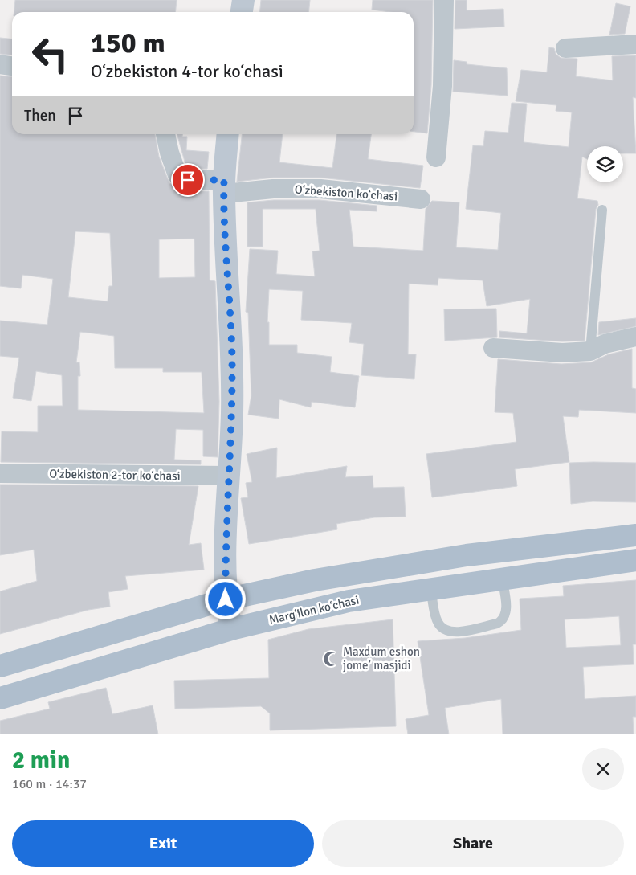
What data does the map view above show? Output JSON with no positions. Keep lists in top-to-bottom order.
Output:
{
  "streets": {
    "main road": ["Margʻilon koʻchasi"],
    "street": ["Oʻzbekiston koʻchasi", "Oʻzbekiston 2-tor koʻchasi"]
  },
  "places": {
    "mosque": ["Maxdum eshon jome’ masjidi"]
  },
  "page": {
    "turn": ["150 m", "Oʻzbekiston 4-tor koʻchasi"],
    "then": "Then",
    "heading": ["2 min", "160 m · 14:37"],
    "buttons": ["Exit", "Share"]
  }
}
